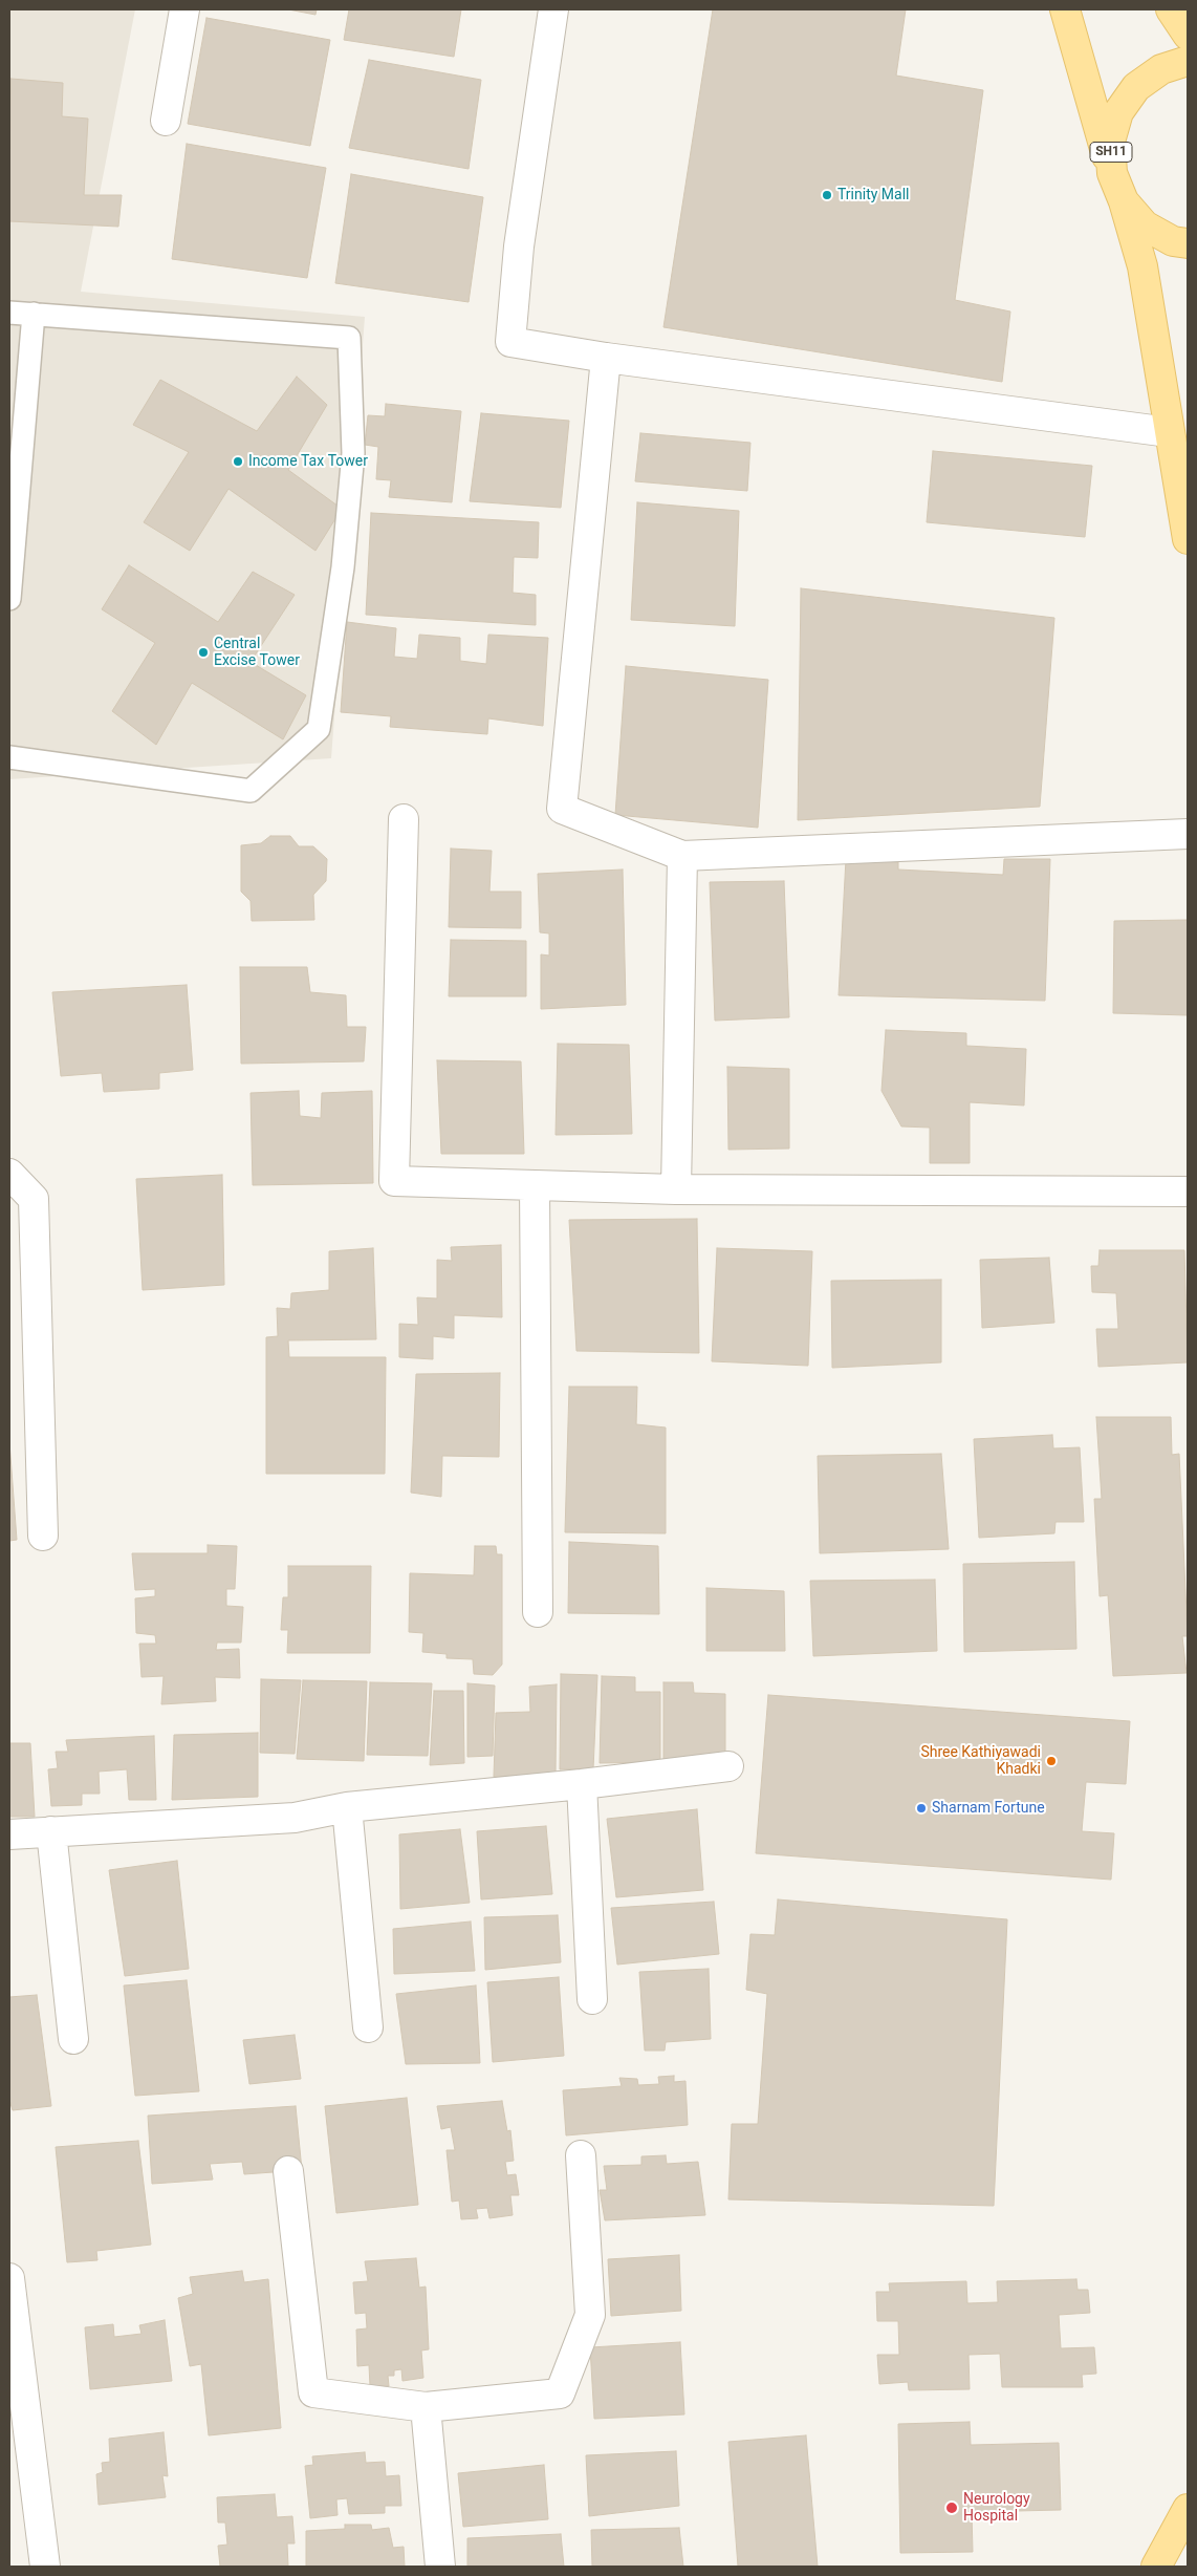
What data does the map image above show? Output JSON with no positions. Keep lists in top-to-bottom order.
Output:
{
  "streets": {
    "main road": ["SH11"]
  },
  "places": [
    "Trinity Mall",
    "Income Tax Tower",
    "Central Excise Tower",
    "Shree Kathiyawadi Khadki",
    "Sharnam Fortune",
    "Neurology Hospital"
  ]
}
